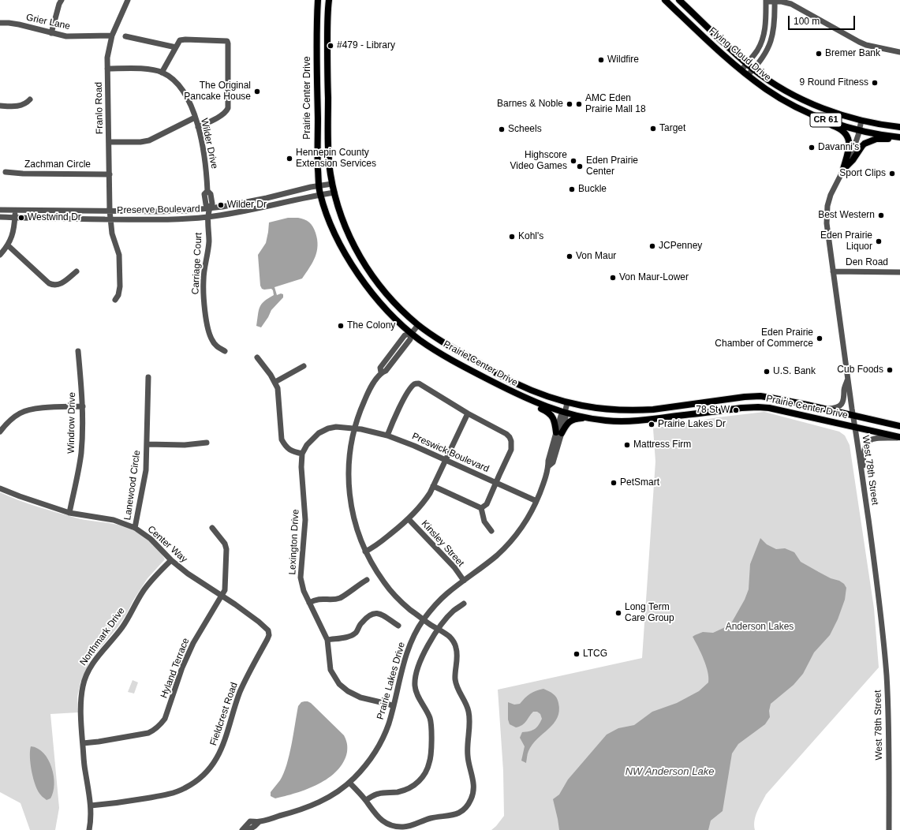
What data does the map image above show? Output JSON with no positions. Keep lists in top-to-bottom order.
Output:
{
  "streets": {
    "main road": ["Flying Cloud Drive", "Prairie Center Drive", "CR 61"],
    "street": [
      "Grier Lane",
      "Franlo Road",
      "Wilder Drive",
      "Zachman Circle",
      "Preserve Boulevard",
      "Den Road",
      "Carriage Court",
      "Windrow Drive",
      "Preswick Boulevard",
      "West 78th Street",
      "Lanewood Circle",
      "Lexington Drive",
      "Kinsley Street",
      "Center Way",
      "Northmark Drive",
      "Hyland Terrace",
      "Prairie Lakes Drive",
      "Fieldcrest Road"
    ]
  },
  "crossings": [
    ["Grier Lane", "Franlo Road"],
    ["Flying Cloud Drive", "West 78th Street"],
    ["Prairie Center Drive", "Preserve Boulevard"],
    ["Prairie Center Drive", "West 78th Street"],
    ["Prairie Center Drive", "Prairie Lakes Drive"],
    ["Franlo Road", "Wilder Drive"],
    ["Franlo Road", "Zachman Circle"],
    ["Franlo Road", "Preserve Boulevard"],
    ["Wilder Drive", "Preserve Boulevard"],
    ["Wilder Drive", "Carriage Court"],
    ["Preserve Boulevard", "Carriage Court"],
    ["Den Road", "West 78th Street"],
    ["Windrow Drive", "Center Way"],
    ["Preswick Boulevard", "Prairie Lakes Drive"],
    ["Lanewood Circle", "Center Way"],
    ["Lexington Drive", "Prairie Lakes Drive"],
    ["Kinsley Street", "Prairie Lakes Drive"],
    ["Center Way", "Northmark Drive"],
    ["Center Way", "Hyland Terrace"],
    ["Center Way", "Fieldcrest Road"],
    ["Northmark Drive", "Hyland Terrace"],
    ["Northmark Drive", "Fieldcrest Road"]
  ],
  "water": ["NW Anderson Lake"],
  "parks": ["Anderson Lakes"],
  "places": [
    "#479 - Library",
    "Bremer Bank",
    "Wildfire",
    "9 Round Fitness",
    "The Original Pancake House",
    "Barnes & Noble",
    "AMC Eden Prairie Mall 18",
    "Target",
    "Scheels",
    "Davanni's",
    "Hennepin County Extension Services",
    "Highscore Video Games",
    "Eden Prairie Center",
    "Sport Clips",
    "Buckle",
    "Wilder Dr",
    "Best Western",
    "Westwind Dr",
    "Kohl's",
    "Eden Prairie Liquor",
    "JCPenney",
    "Von Maur",
    "Von Maur-Lower",
    "The Colony",
    "Eden Prairie Chamber of Commerce",
    "Cub Foods",
    "U.S. Bank",
    "78 St W",
    "Prairie Lakes Dr",
    "Mattress Firm",
    "PetSmart",
    "Long Term Care Group",
    "LTCG"
  ],
  "scale_bar": "100 m"
}
